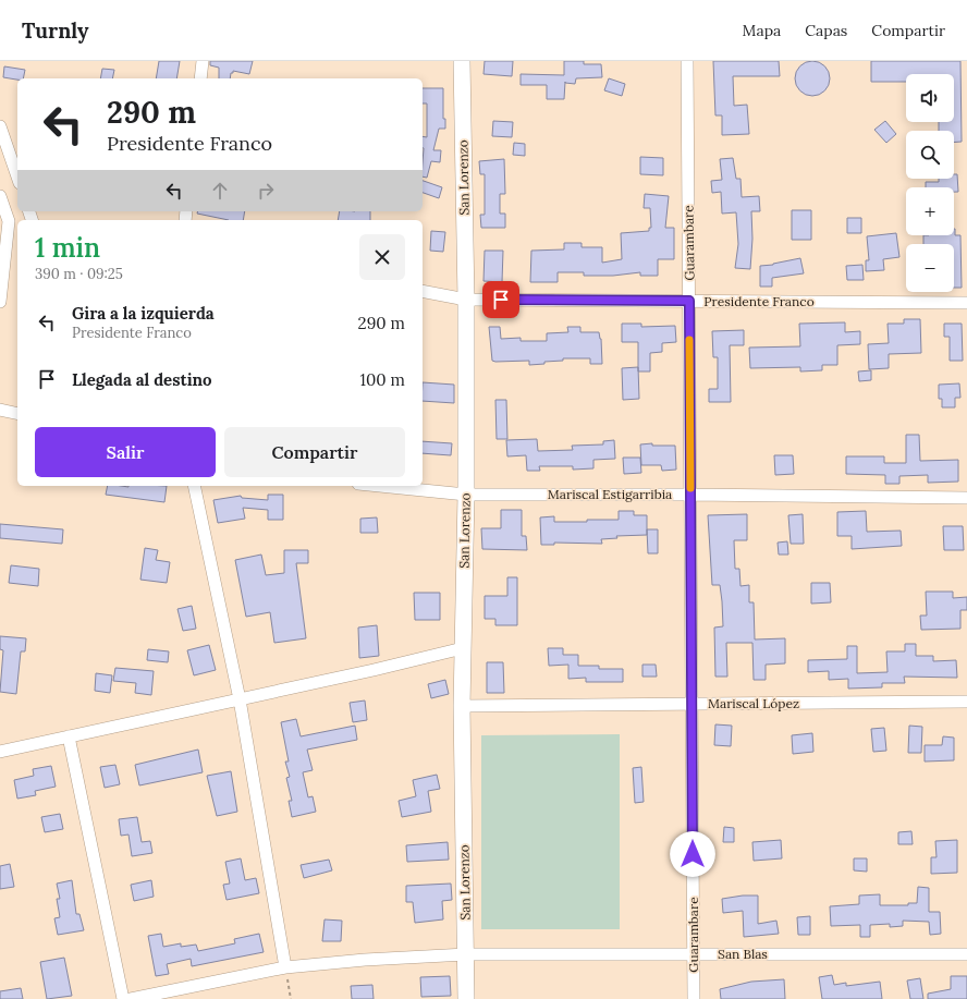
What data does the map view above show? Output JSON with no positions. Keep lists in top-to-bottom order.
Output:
{
  "streets": {
    "street": [
      "San Lorenzo",
      "Guarambare",
      "Presidente Franco",
      "Mariscal Estigarribia",
      "Mariscal López",
      "San Blas"
    ]
  },
  "crossings": [
    ["San Lorenzo", "Presidente Franco"],
    ["San Lorenzo", "Mariscal Estigarribia"],
    ["San Lorenzo", "Mariscal López"],
    ["San Lorenzo", "San Blas"],
    ["Guarambare", "Presidente Franco"],
    ["Guarambare", "Mariscal Estigarribia"],
    ["Guarambare", "Mariscal López"],
    ["Guarambare", "San Blas"]
  ],
  "page": {
    "header": "Turnly",
    "nav": ["Mapa", "Capas", "Compartir"],
    "map_buttons": ["+", "−"],
    "turn": ["290 m", "Presidente Franco"],
    "heading": ["1 min", "390 m · 09:25"],
    "list": [
      {
        "name": "Gira a la izquierda",
        "note": "Presidente Franco",
        "value": "290 m"
      },
      {
        "name": "Llegada al destino",
        "value": "100 m"
      }
    ],
    "buttons": ["Salir", "Compartir"]
  }
}
